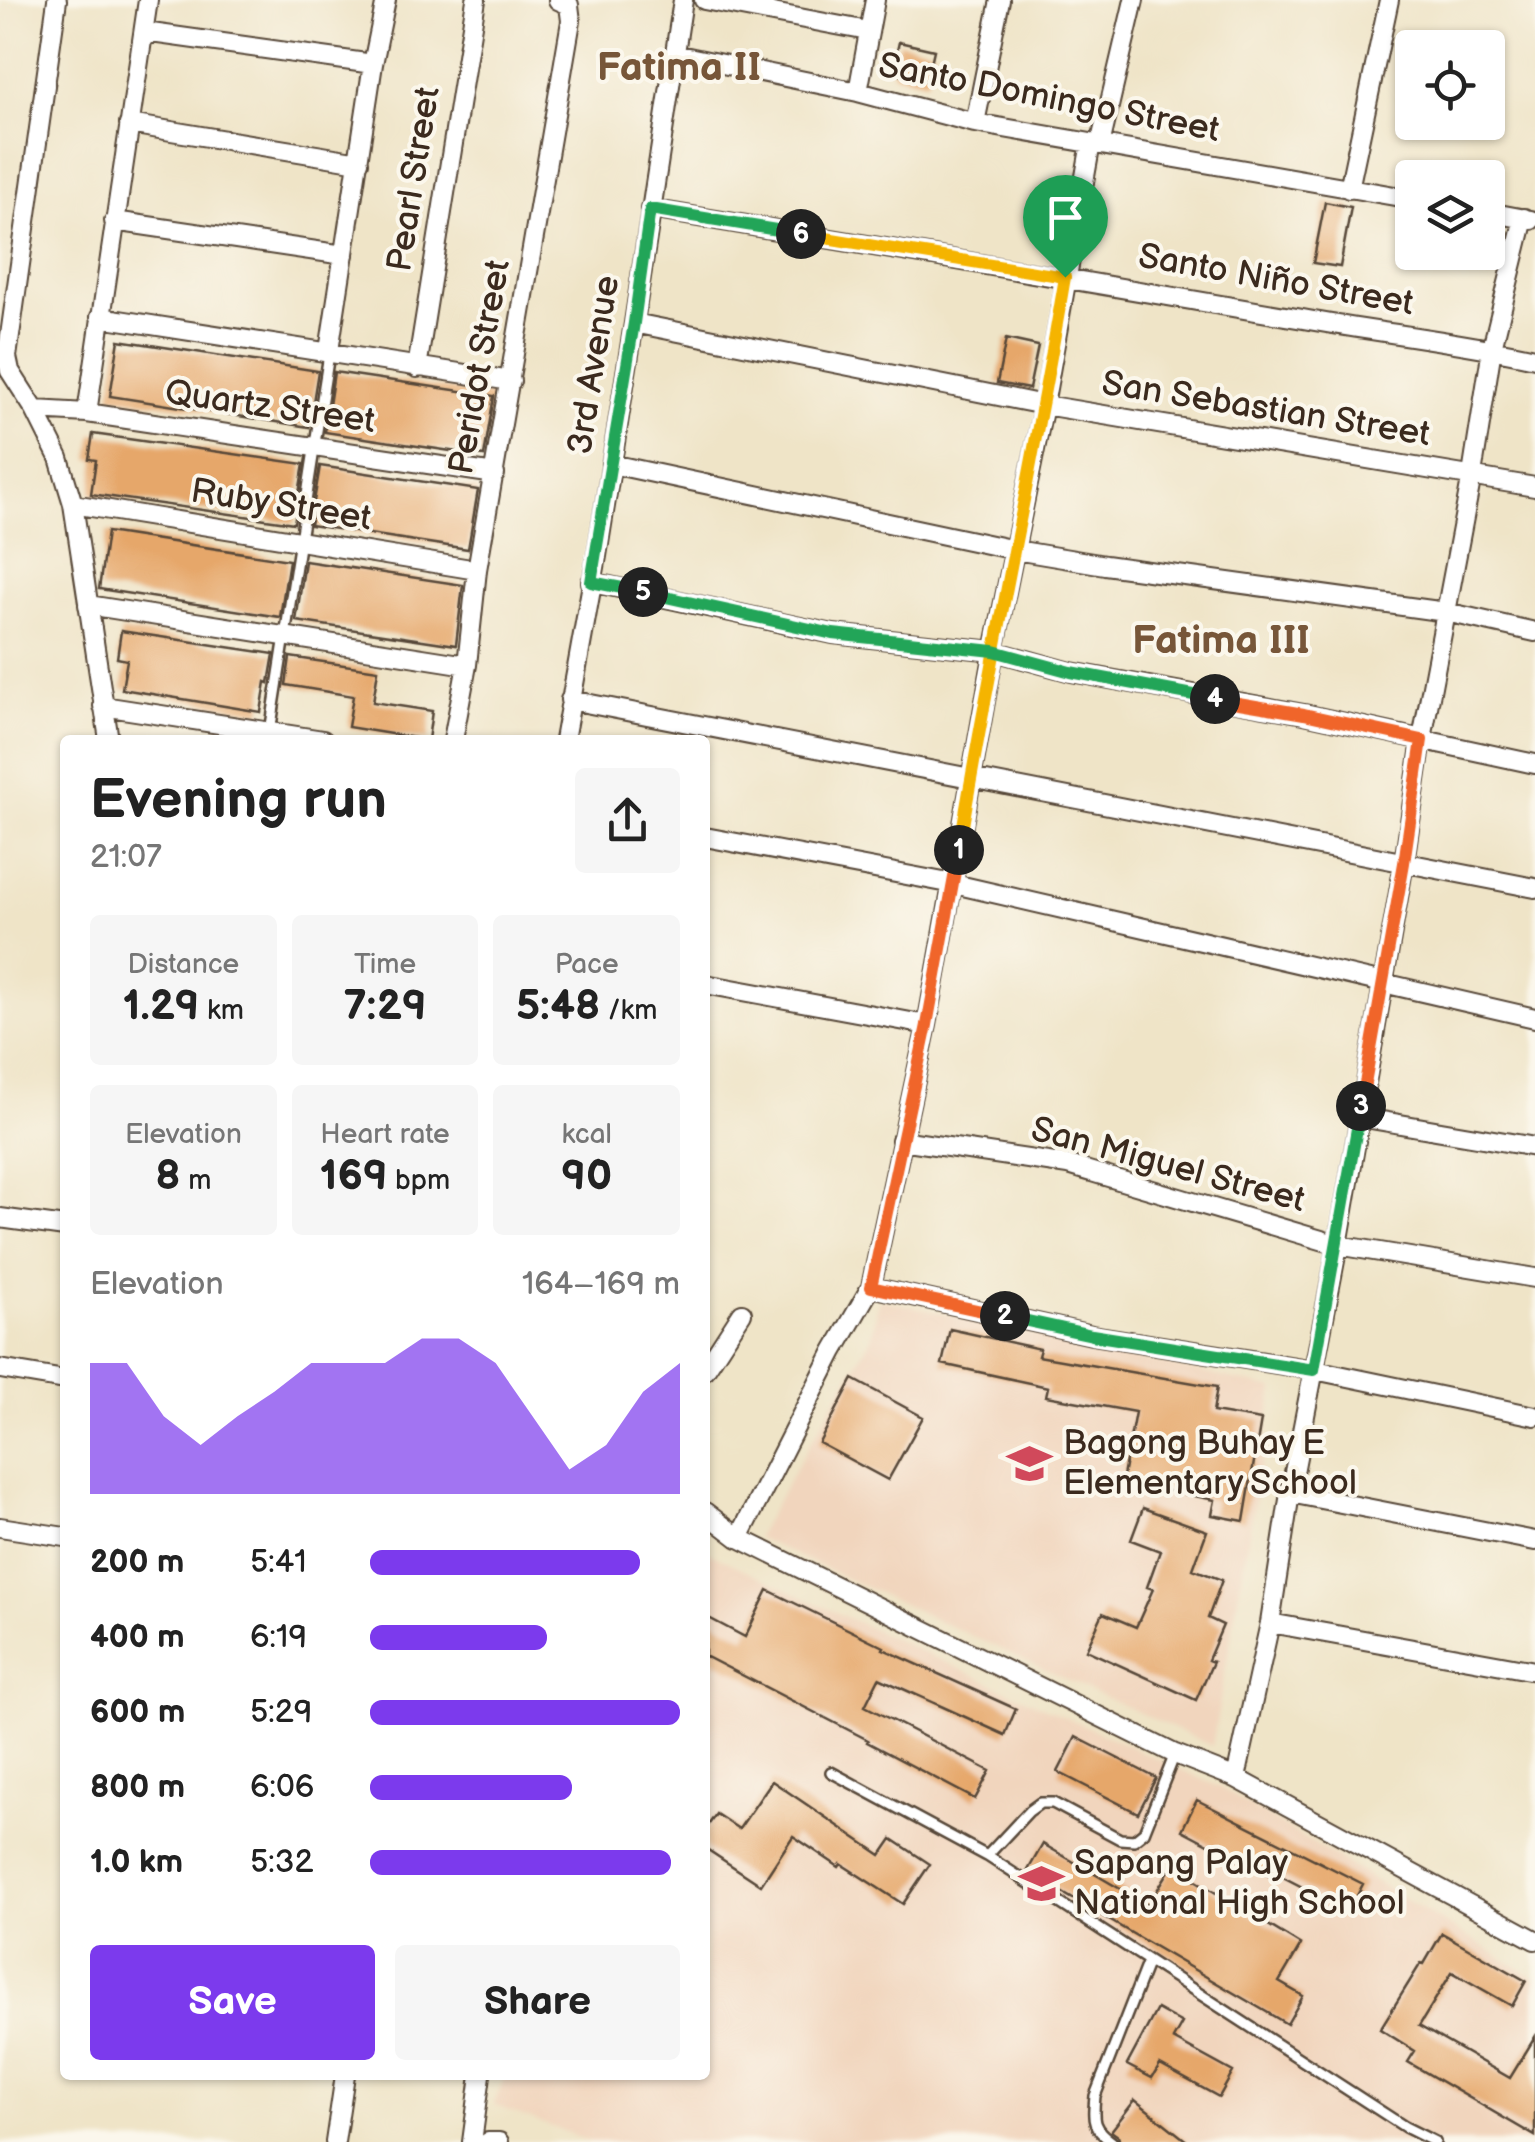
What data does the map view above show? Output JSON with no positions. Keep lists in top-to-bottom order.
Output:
{
  "streets": {
    "street": [
      "Santo Domingo Street",
      "Pearl Street",
      "Santo Niño Street",
      "3rd Avenue",
      "Peridot Street",
      "Quartz Street",
      "San Sebastian Street",
      "Ruby Street",
      "San Miguel Street"
    ]
  },
  "crossings": [
    ["Santo Domingo Street", "3rd Avenue"],
    ["Santo Niño Street", "3rd Avenue"],
    ["3rd Avenue", "San Sebastian Street"],
    ["Peridot Street", "Quartz Street"],
    ["Peridot Street", "Ruby Street"]
  ],
  "districts": ["Fatima II", "Fatima III"],
  "places": {
    "school or university": ["Bagong Buhay E Elementary School", "Sapang Palay National High School"]
  },
  "page": {
    "pins": [
      "6",
      "5",
      "4",
      "1",
      "3",
      "2"
    ],
    "heading": ["Evening run", "21:07"],
    "stats": [
      ["Distance", "1.29 km"],
      ["Time", "7:29"],
      ["Pace", "5:48 /km"],
      ["Elevation", "8 m"],
      ["Heart rate", "169 bpm"],
      ["kcal", "90"]
    ],
    "chart": ["Elevation", "164–169 m"],
    "list": [
      {
        "name": "200 m",
        "note": "5:41"
      },
      {
        "name": "400 m",
        "note": "6:19"
      },
      {
        "name": "600 m",
        "note": "5:29"
      },
      {
        "name": "800 m",
        "note": "6:06"
      },
      {
        "name": "1.0 km",
        "note": "5:32"
      }
    ],
    "buttons": ["Save", "Share"]
  }
}
